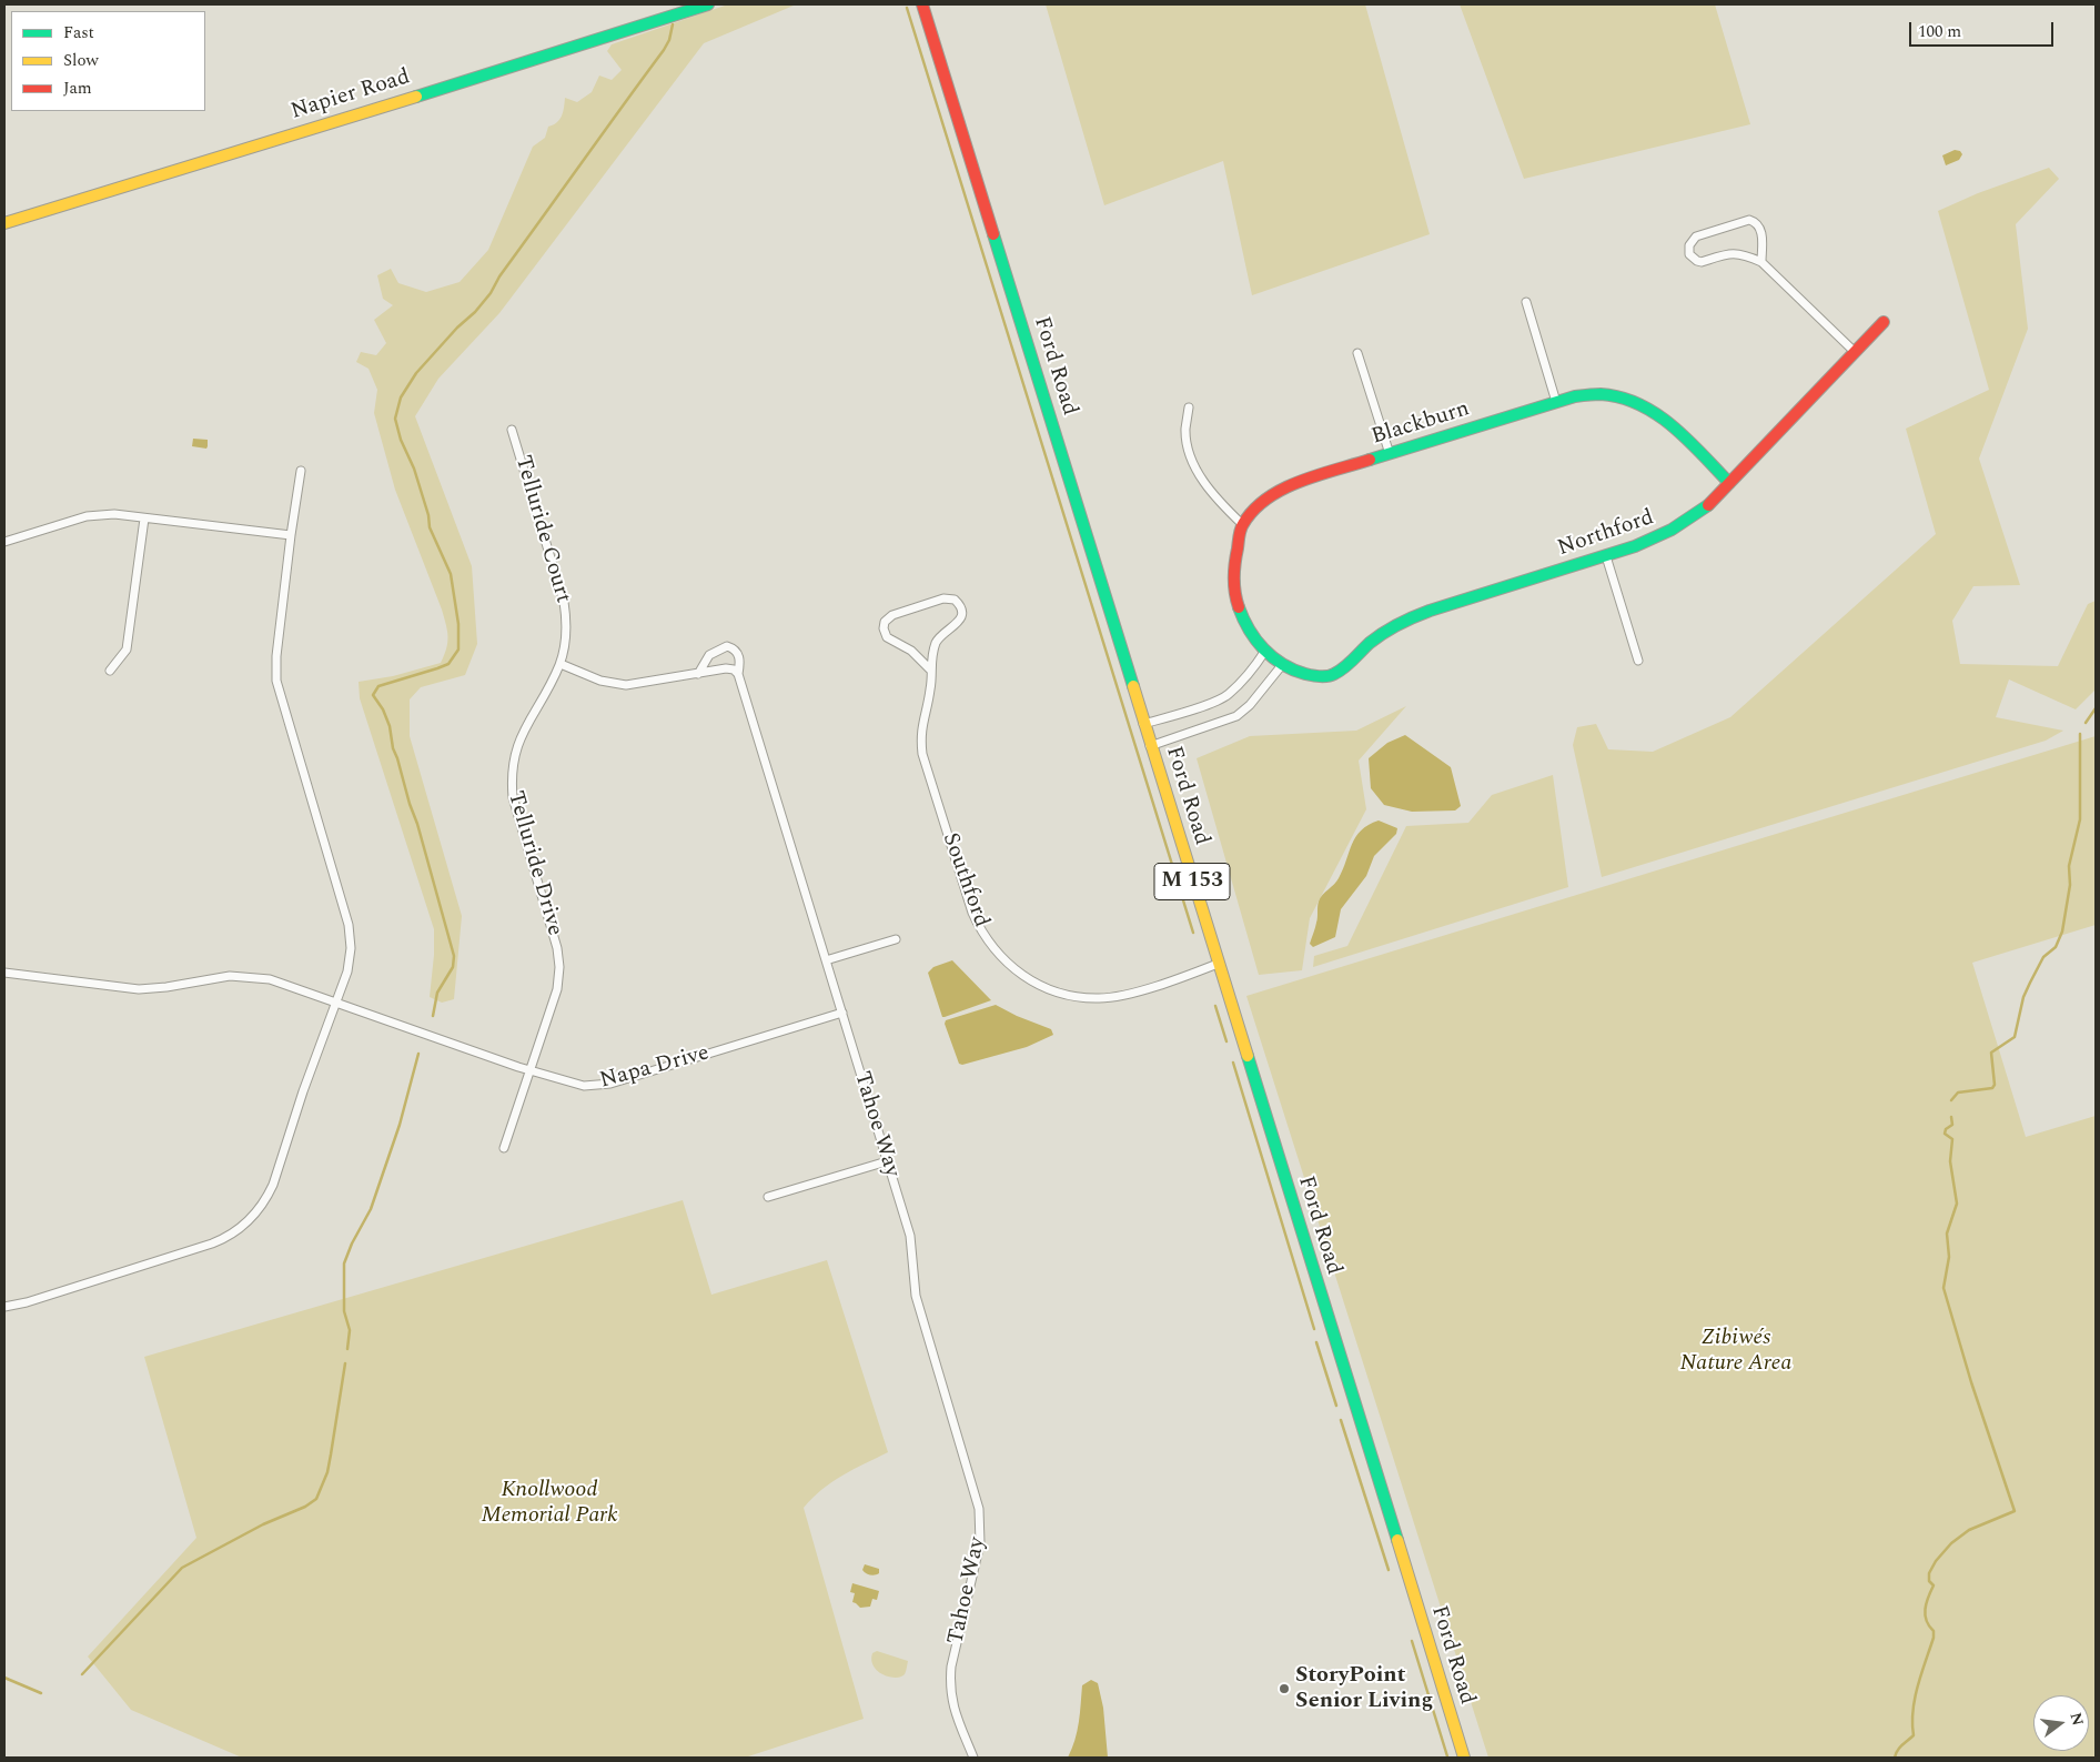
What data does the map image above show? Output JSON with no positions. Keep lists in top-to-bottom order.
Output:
{
  "streets": {
    "street": [
      "Napier Road",
      "Ford Road",
      "Blackburn",
      "Telluride Court",
      "Northford",
      "Telluride Drive",
      "Southford",
      "M 153",
      "Napa Drive",
      "Tahoe Way"
    ]
  },
  "crossings": [
    ["Ford Road", "Southford"],
    ["Blackburn", "Northford"],
    ["Telluride Court", "Telluride Drive"],
    ["Telluride Drive", "Napa Drive"],
    ["Napa Drive", "Tahoe Way"]
  ],
  "parks": ["Zibiwés Nature Area", "Knollwood Memorial Park"],
  "places": ["StoryPoint Senior Living"],
  "legend": ["Fast", "Slow", "Jam"],
  "scale_bar": "100 m",
  "north": "right"
}
